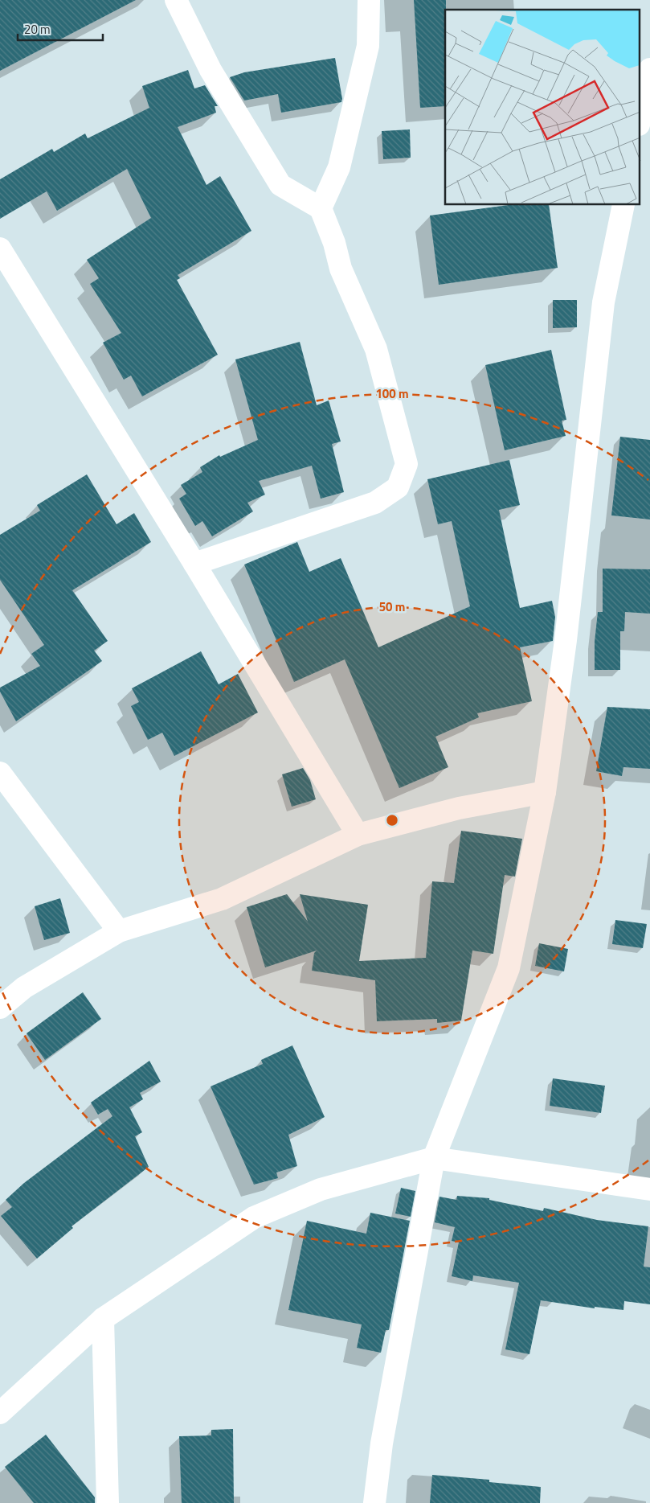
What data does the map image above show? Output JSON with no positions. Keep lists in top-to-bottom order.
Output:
{
  "scale_bar": "20 m",
  "rings": ["100 m", "50 m"]
}
